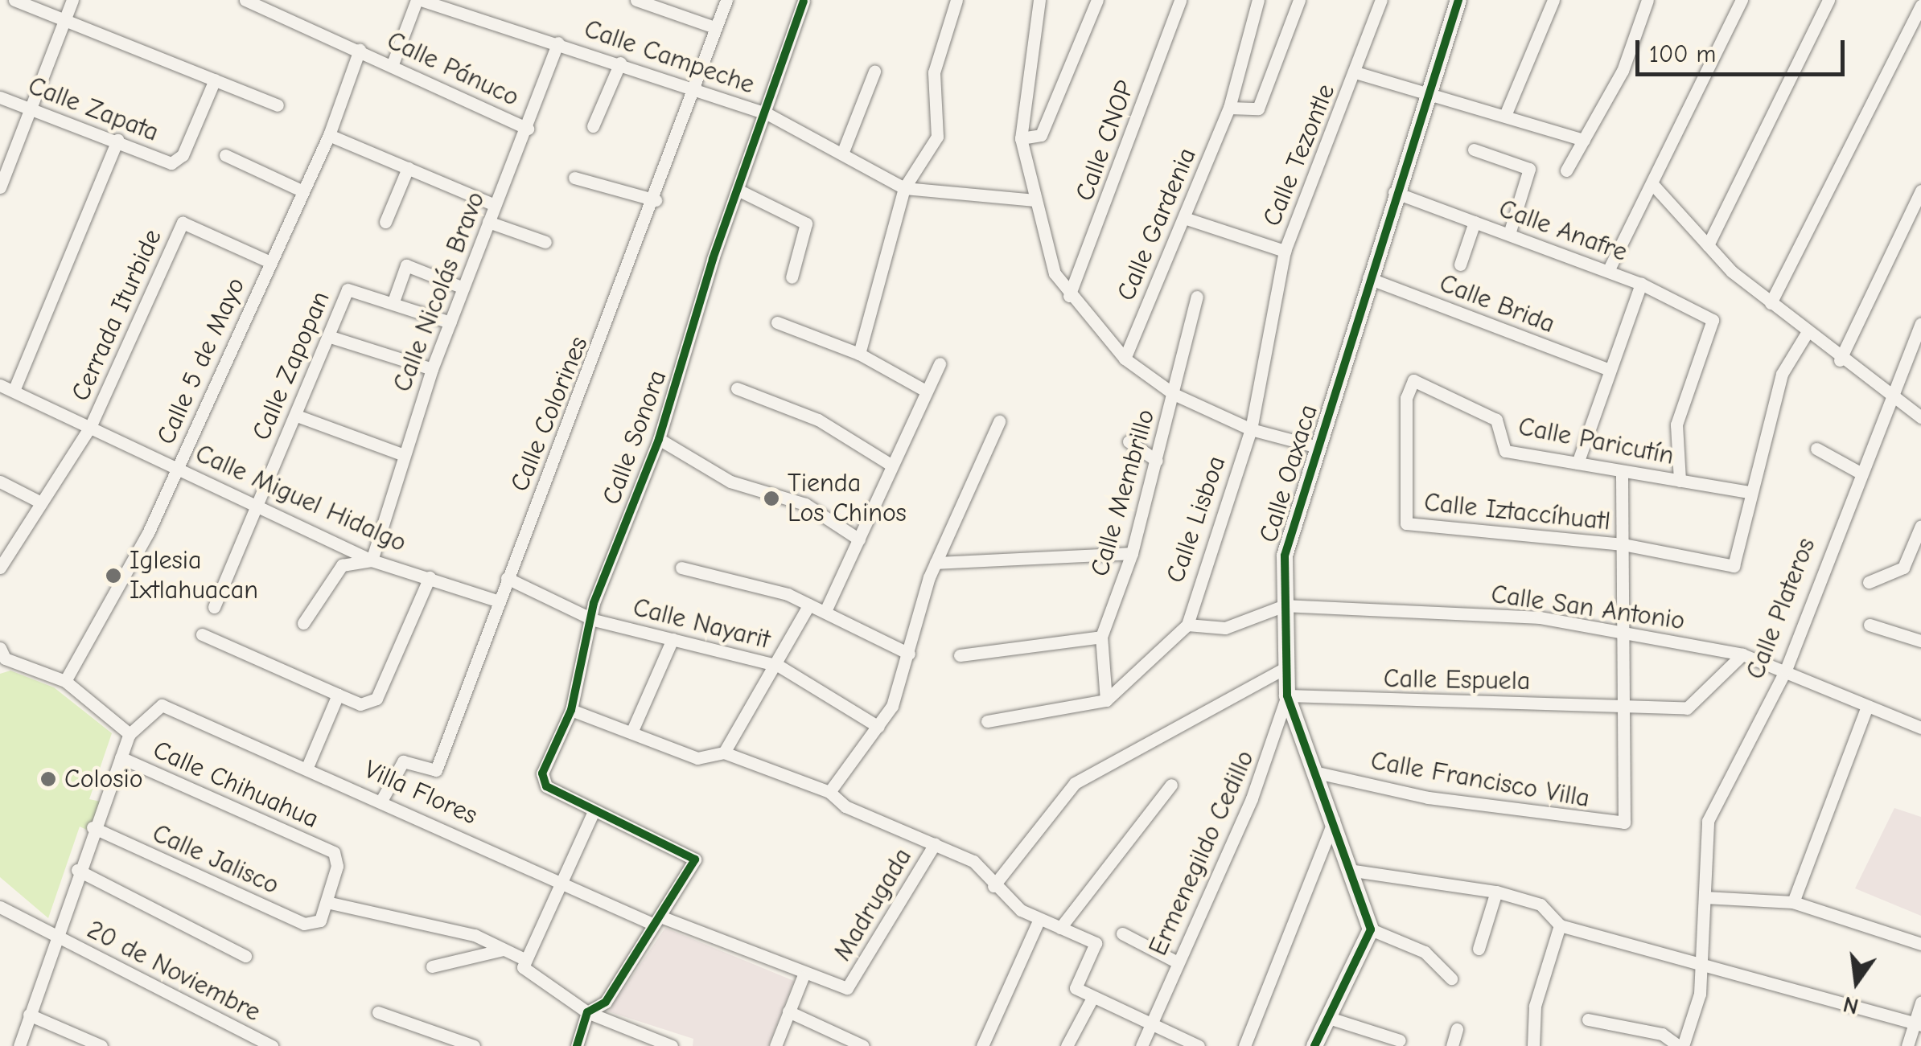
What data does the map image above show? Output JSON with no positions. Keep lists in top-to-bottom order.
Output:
{
  "streets": {
    "street": [
      "Calle Campeche",
      "Calle Pánuco",
      "Calle Zapata",
      "Calle CNOP",
      "Calle Tezontle",
      "Calle Gardenia",
      "Calle Anafre",
      "Calle Nicolás Bravo",
      "Calle Brida",
      "Cerrada Iturbide",
      "Calle 5 de Mayo",
      "Calle Zapopan",
      "Calle Colorines",
      "Calle Sonora",
      "Calle Paricutín",
      "Calle Oaxaca",
      "Calle Membrillo",
      "Calle Miguel Hidalgo",
      "Calle Iztaccíhuatl",
      "Calle Lisboa",
      "Calle San Antonio",
      "Calle Plateros",
      "Calle Nayarit",
      "Calle Espuela",
      "Calle Francisco Villa",
      "Calle Chihuahua",
      "Villa Flores",
      "Ermenegildo Cedillo",
      "Calle Jalisco",
      "Madrugada",
      "20 de Noviembre"
    ]
  },
  "crossings": [
    ["Calle Campeche", "Calle CNOP"],
    ["Calle Campeche", "Calle Nicolás Bravo"],
    ["Calle Campeche", "Calle Colorines"],
    ["Calle Campeche", "Calle Sonora"],
    ["Calle Pánuco", "Calle Nicolás Bravo"],
    ["Calle Pánuco", "Calle 5 de Mayo"],
    ["Calle CNOP", "Calle Tezontle"],
    ["Calle CNOP", "Calle Gardenia"],
    ["Calle CNOP", "Calle Oaxaca"],
    ["Calle CNOP", "Calle Membrillo"],
    ["Calle CNOP", "Calle Lisboa"],
    ["Calle Tezontle", "Calle Gardenia"],
    ["Calle Tezontle", "Calle Oaxaca"],
    ["Calle Tezontle", "Calle Lisboa"],
    ["Calle Anafre", "Calle Paricutín"],
    ["Calle Anafre", "Calle Oaxaca"],
    ["Calle Nicolás Bravo", "Calle Miguel Hidalgo"],
    ["Calle Brida", "Calle Oaxaca"],
    ["Cerrada Iturbide", "Calle 5 de Mayo"],
    ["Cerrada Iturbide", "Calle Miguel Hidalgo"],
    ["Calle 5 de Mayo", "Calle Miguel Hidalgo"],
    ["Calle Zapopan", "Calle Miguel Hidalgo"],
    ["Calle Colorines", "Calle Miguel Hidalgo"],
    ["Calle Colorines", "Calle Nayarit"],
    ["Calle Colorines", "Villa Flores"],
    ["Calle Sonora", "Calle Nayarit"],
    ["Calle Paricutín", "Calle Iztaccíhuatl"],
    ["Calle Oaxaca", "Calle Lisboa"],
    ["Calle Oaxaca", "Calle San Antonio"],
    ["Calle Oaxaca", "Calle Espuela"],
    ["Calle Oaxaca", "Calle Francisco Villa"],
    ["Calle Oaxaca", "Ermenegildo Cedillo"],
    ["Calle Membrillo", "Calle Lisboa"],
    ["Calle Lisboa", "Calle San Antonio"],
    ["Calle San Antonio", "Calle Plateros"],
    ["Calle San Antonio", "Calle Espuela"],
    ["Calle Espuela", "Calle Francisco Villa"],
    ["Calle Espuela", "Ermenegildo Cedillo"],
    ["Calle Chihuahua", "Calle Jalisco"]
  ],
  "places": ["Tienda Los Chinos", "Iglesia Ixtlahuacan", "Colosio"],
  "scale_bar": "100 m",
  "north": "bottom"
}
